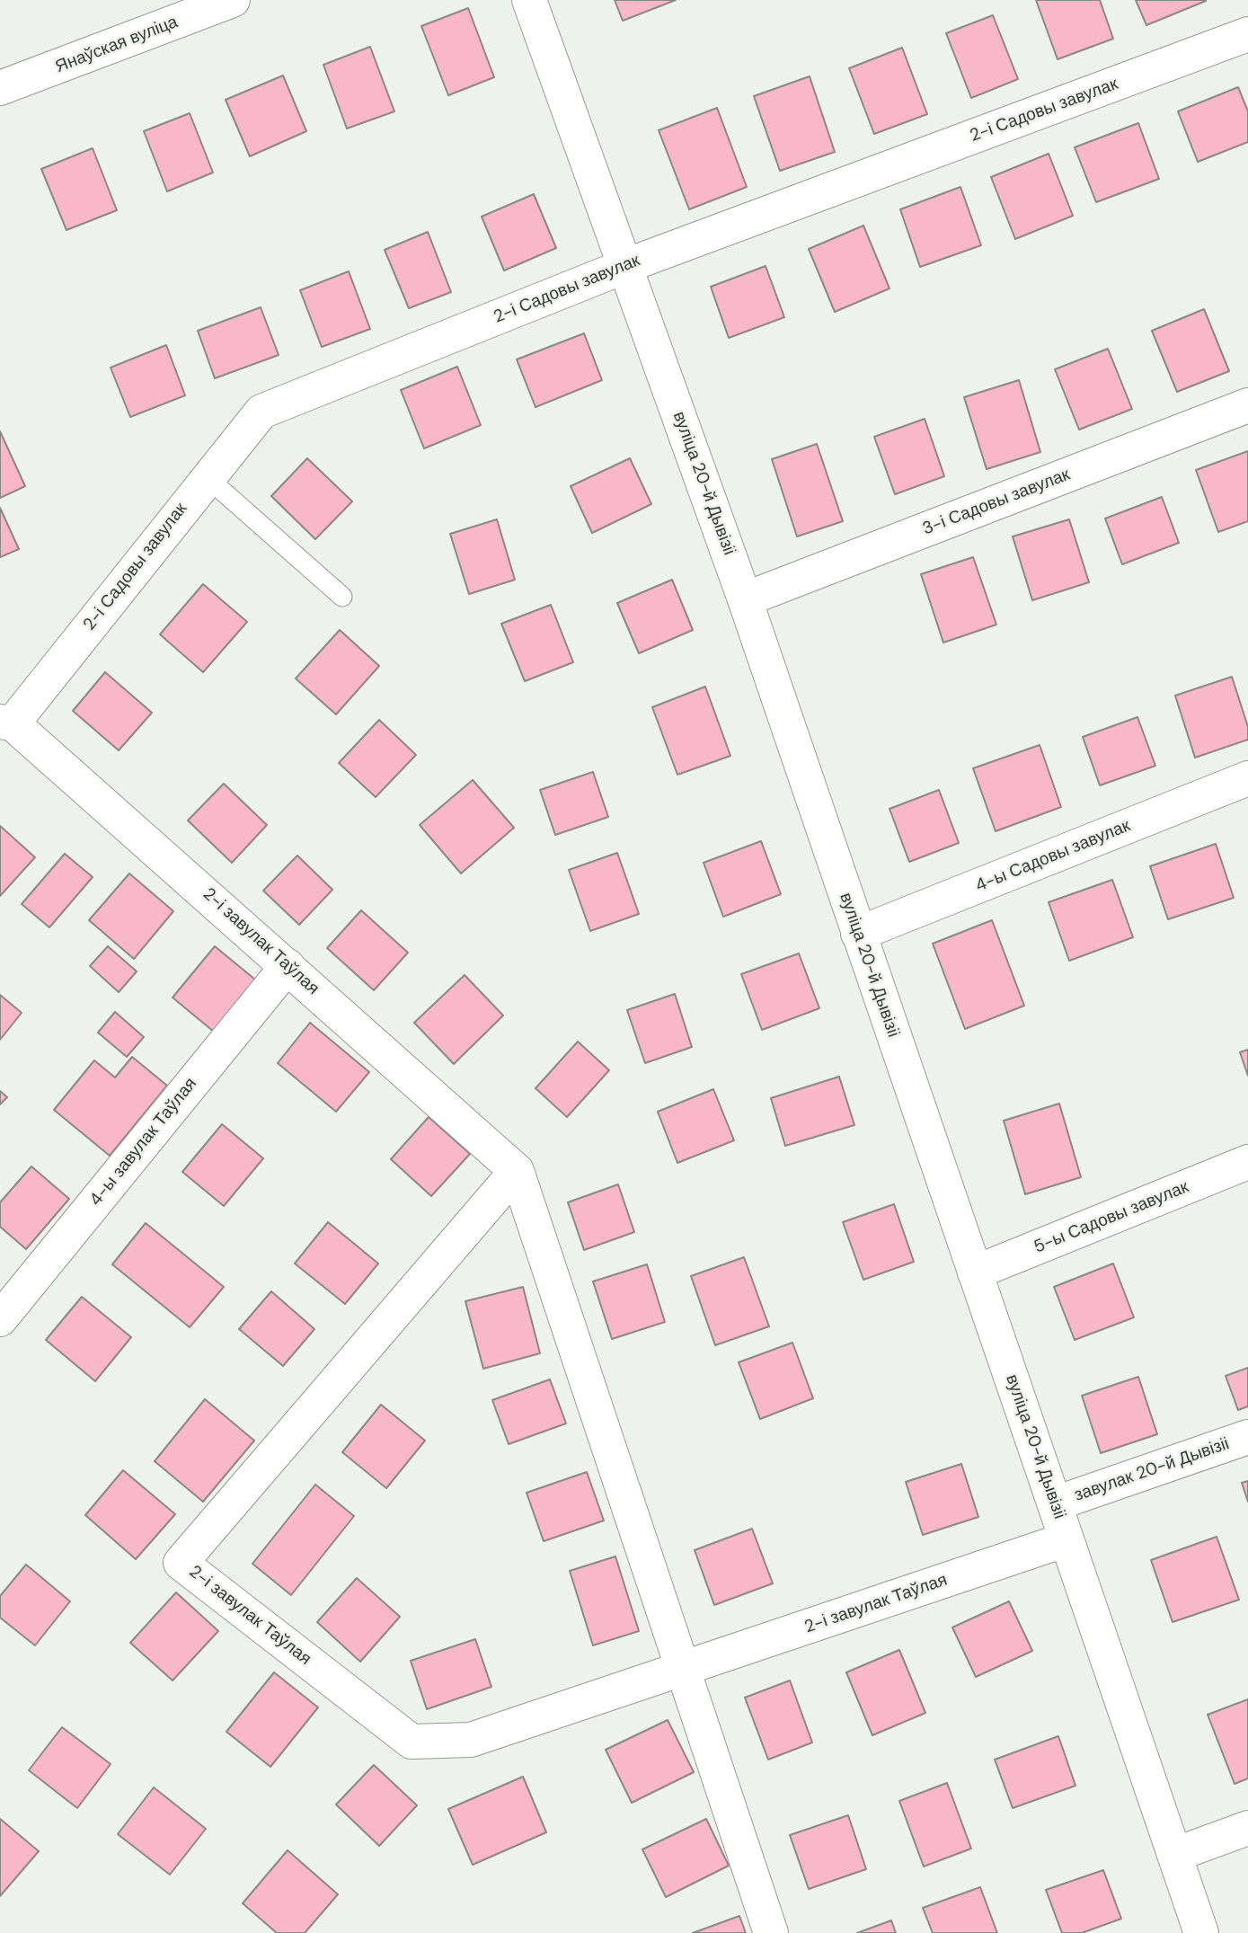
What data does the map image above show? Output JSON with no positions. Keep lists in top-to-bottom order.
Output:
{
  "streets": {
    "street": [
      "Янаўская вуліца",
      "2-і Садовы завулак",
      "вуліца 20-й Дывізіі",
      "3-і Садовы завулак",
      "4-ы Садовы завулак",
      "2-і завулак Таўлая",
      "4-ы завулак Таўлая",
      "5-ы Садовы завулак",
      "завулак 20-й Дывізіі"
    ]
  },
  "crossings": [
    ["2-і Садовы завулак", "вуліца 20-й Дывізіі"],
    ["2-і Садовы завулак", "2-і завулак Таўлая"],
    ["вуліца 20-й Дывізіі", "3-і Садовы завулак"],
    ["вуліца 20-й Дывізіі", "4-ы Садовы завулак"],
    ["вуліца 20-й Дывізіі", "2-і завулак Таўлая"],
    ["вуліца 20-й Дывізіі", "5-ы Садовы завулак"],
    ["вуліца 20-й Дывізіі", "завулак 20-й Дывізіі"],
    ["2-і завулак Таўлая", "4-ы завулак Таўлая"]
  ]
}
